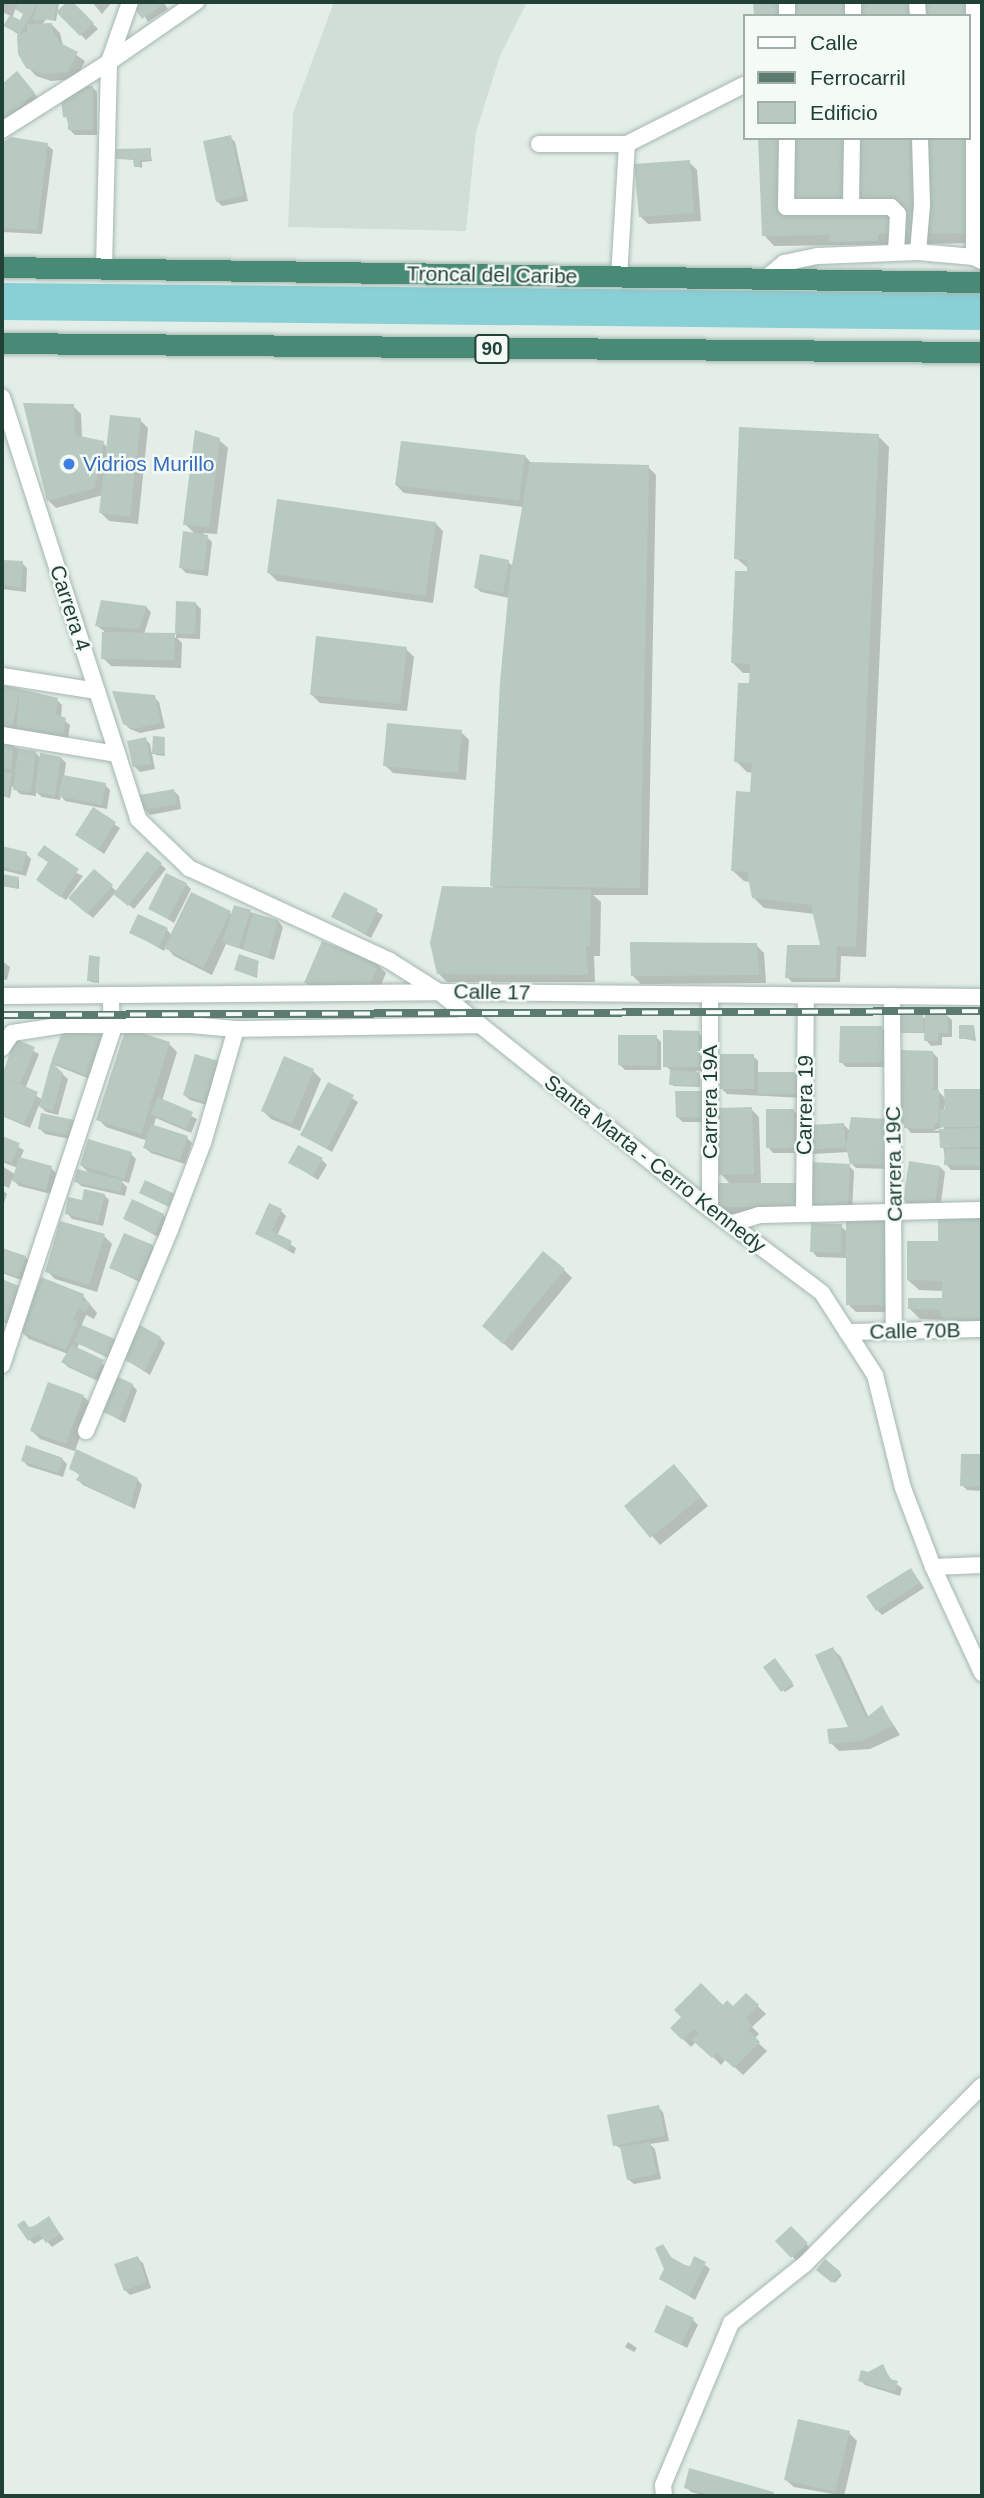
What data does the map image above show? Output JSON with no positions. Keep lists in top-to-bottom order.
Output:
{
  "streets": {
    "highway": ["Troncal del Caribe", "90"],
    "street": [
      "Carrera 4",
      "Calle 17",
      "Carrera 19A",
      "Carrera 19",
      "Santa Marta - Cerro Kennedy",
      "Carrera 19C",
      "Calle 70B"
    ]
  },
  "crossings": [
    ["Carrera 4", "Santa Marta - Cerro Kennedy"],
    ["Calle 17", "Carrera 19A"],
    ["Calle 17", "Carrera 19"],
    ["Calle 17", "Santa Marta - Cerro Kennedy"],
    ["Calle 17", "Carrera 19C"],
    ["Carrera 19A", "Santa Marta - Cerro Kennedy"],
    ["Santa Marta - Cerro Kennedy", "Calle 70B"],
    ["Carrera 19C", "Calle 70B"]
  ],
  "places": ["Vidrios Murillo"],
  "legend": ["Calle", "Ferrocarril", "Edificio"]
}
